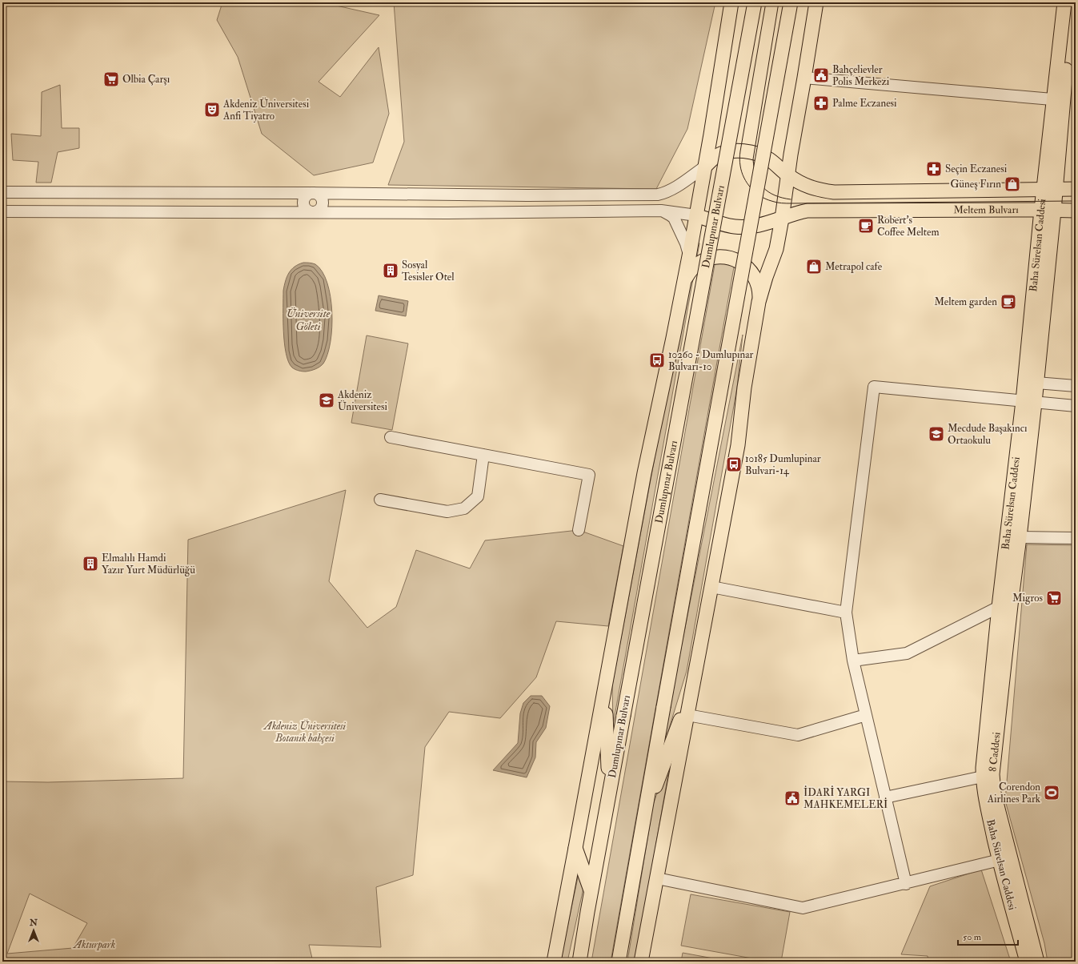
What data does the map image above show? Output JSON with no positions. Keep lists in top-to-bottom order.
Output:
{
  "streets": {
    "main road": [
      "Meltem Bulvarı",
      "Dumlupınar Bulvarı",
      "Baha Sürelsan Caddesi",
      "8 Caddesi"
    ]
  },
  "crossings": [
    ["Meltem Bulvarı", "Baha Sürelsan Caddesi"],
    ["Baha Sürelsan Caddesi", "8 Caddesi"]
  ],
  "water": ["Üniversite Göleti"],
  "parks": ["Akdeniz Üniversitesi Botanik bahçesi", "Akturpark"],
  "places": {
    "public building": ["Bahçelievler Polis Merkezi", "İDARİ YARGI MAHKEMELERİ"],
    "supermarket": ["Olbia Çarşı", "Migros"],
    "pharmacy": ["Palme Eczanesi", "Seçin Eczanesi"],
    "theatre": ["Akdeniz Üniversitesi Anfi Tiyatro"],
    "shop": ["Güneş Fırın", "Metrapol cafe"],
    "cafe": ["Robert's Coffee Meltem", "Meltem garden"],
    "building": ["Sosyal Tesisler Otel", "Elmalılı Hamdi Yazır Yurt Müdürlüğü"],
    "bus stop": ["10260 - Dumlupınar Bulvarı-10", "10185 Dumlupinar Bulvari-14"],
    "school or university": ["Akdeniz Üniversitesi", "Mecdude Başakıncı Ortaokulu"],
    "sports": ["Corendon Airlines Park"]
  },
  "scale_bar": "50 m",
  "north": "top"
}
